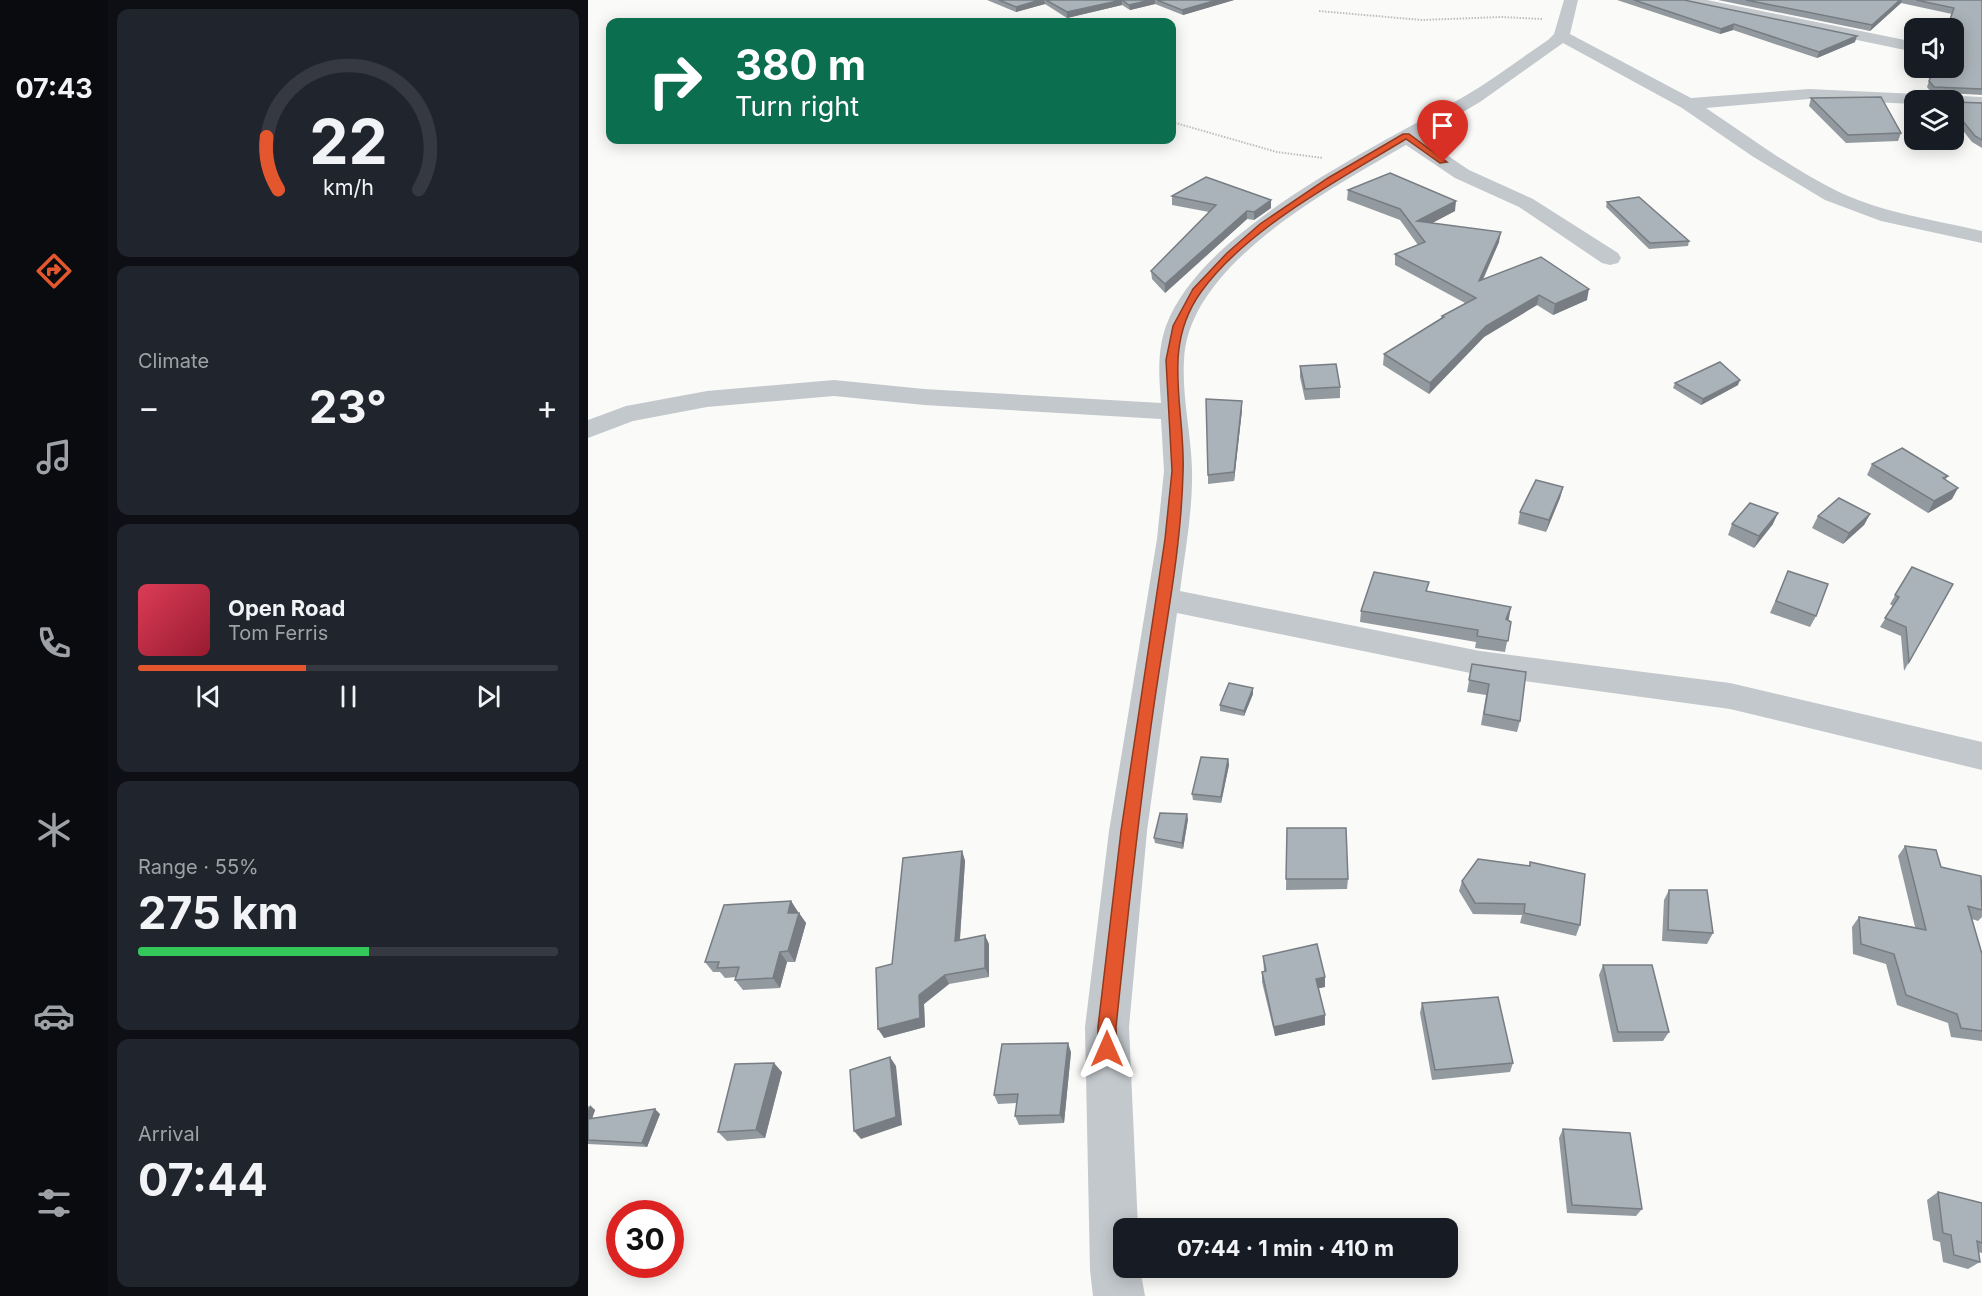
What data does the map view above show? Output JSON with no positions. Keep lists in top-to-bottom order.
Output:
{
  "page": {
    "tabs": "07:43",
    "turn": ["380 m", "Turn right"],
    "tile": [
      "Climate",
      ["Range · 55%", "275 km"],
      ["Arrival", "07:44"]
    ],
    "heat": ["−", "23°", "+"],
    "song": ["Open Road", "Tom Ferris"],
    "limit": "30",
    "trip": "07:44 · 1 min · 410 m",
    "gauge": ["22", "km/h"]
  }
}
